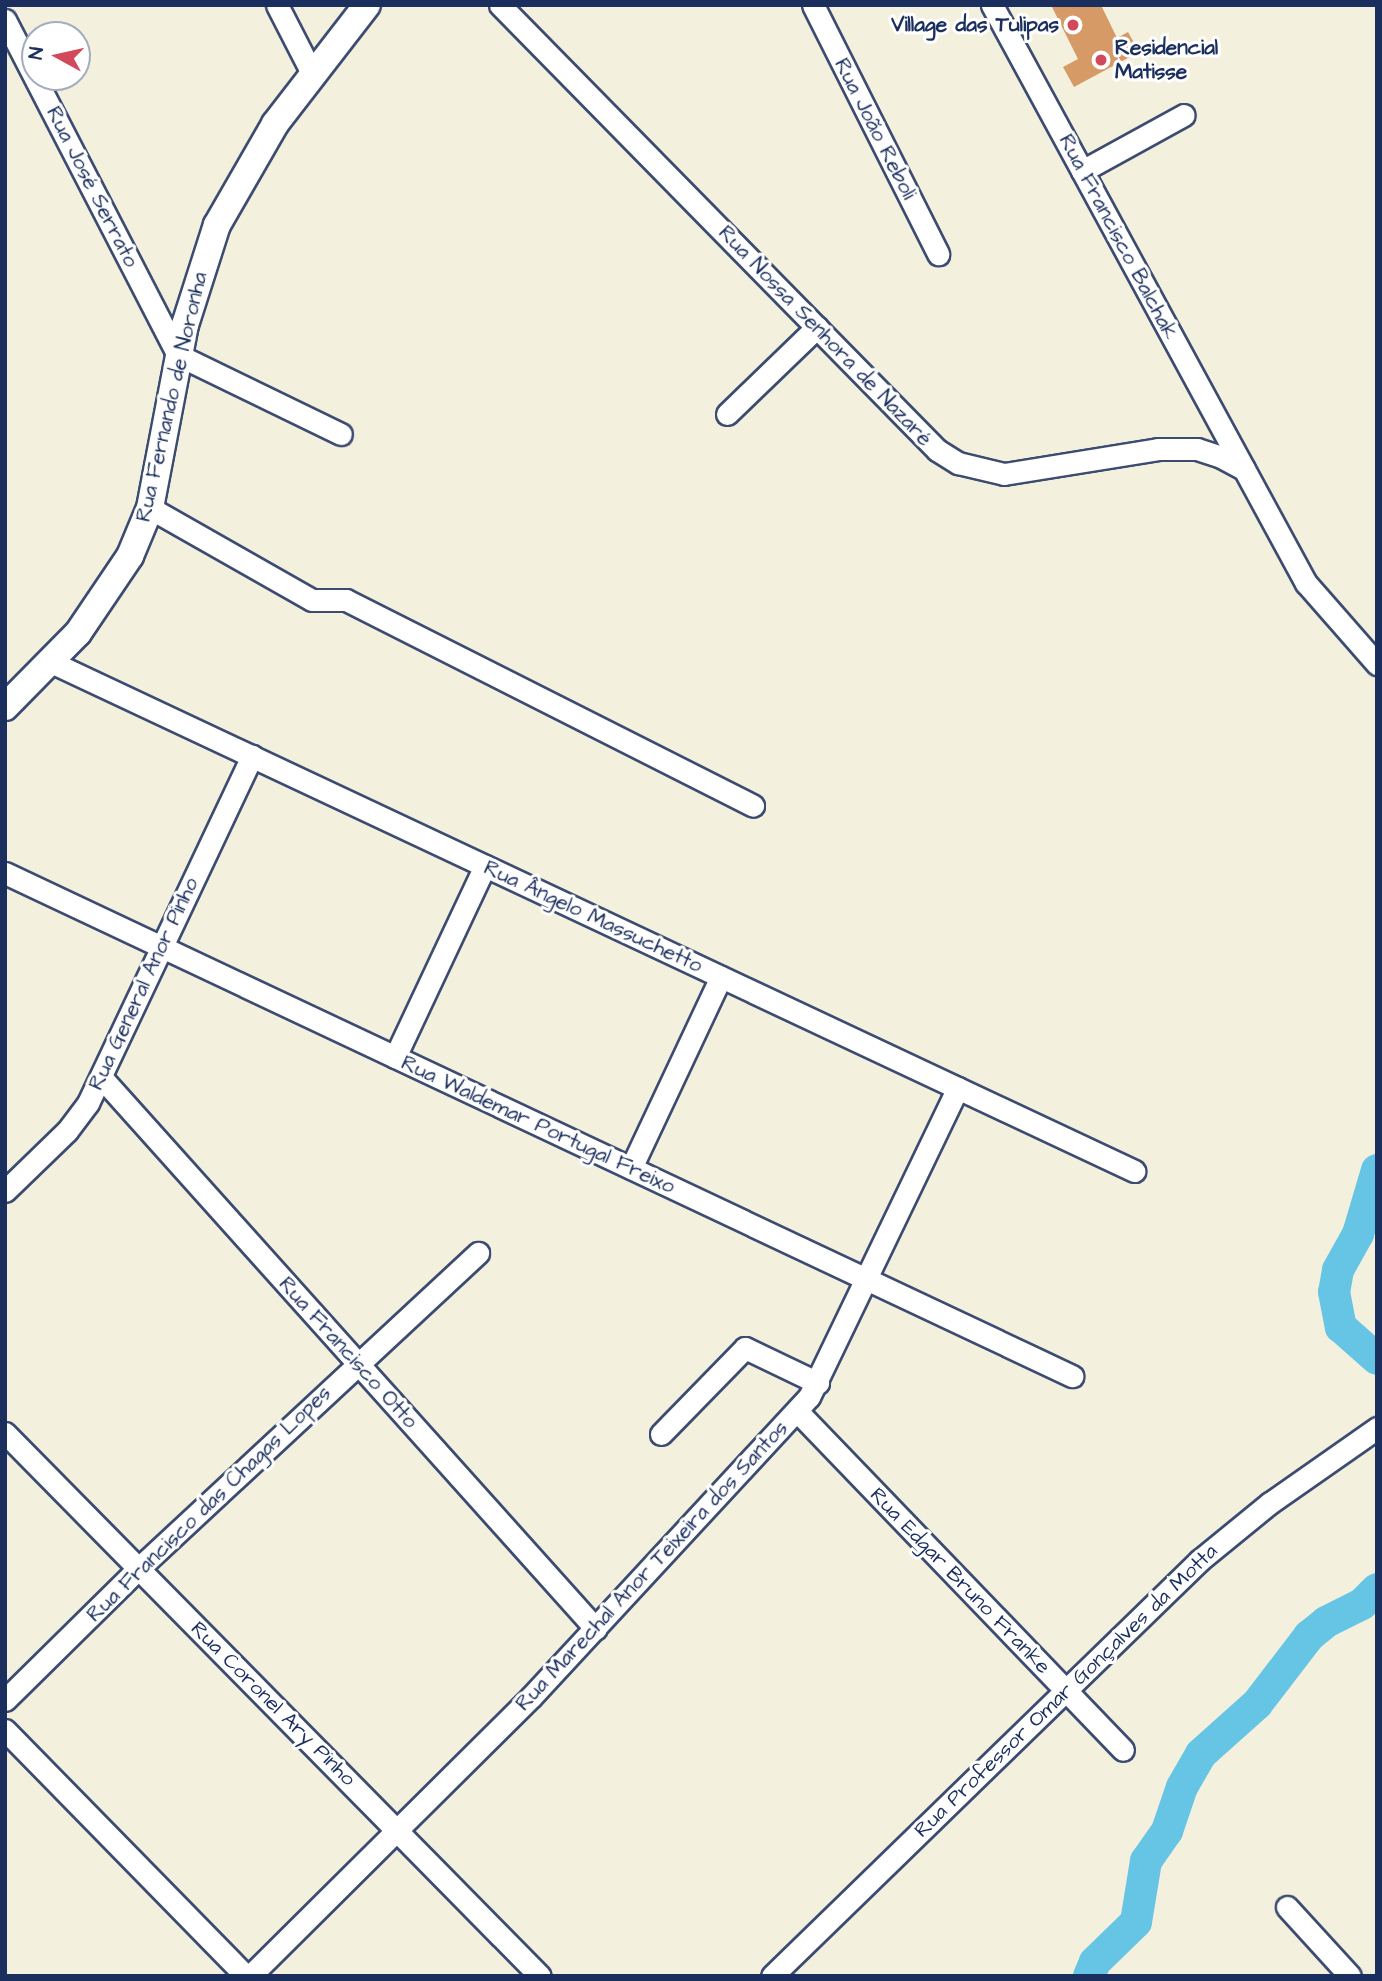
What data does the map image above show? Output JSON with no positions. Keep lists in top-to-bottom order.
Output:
{
  "streets": {
    "main road": ["Rua Fernando de Noronha"],
    "street": [
      "Rua João Reboli",
      "Rua José Serrato",
      "Rua Francisco Balchak",
      "Rua Nossa Senhora de Nazaré",
      "Rua Ângelo Massuchetto",
      "Rua General Anor Pinho",
      "Rua Waldemar Portugal Freixo",
      "Rua Francisco Otto",
      "Rua Francisco das Chagas Lopes",
      "Rua Marechal Anor Teixeira dos Santos",
      "Rua Edgar Bruno Franke",
      "Rua Professor Omar Gonçalves da Motta",
      "Rua Coronel Ary Pinho"
    ]
  },
  "crossings": [
    ["Rua José Serrato", "Rua Fernando de Noronha"],
    ["Rua Francisco Balchak", "Rua Nossa Senhora de Nazaré"],
    ["Rua Fernando de Noronha", "Rua Ângelo Massuchetto"],
    ["Rua Ângelo Massuchetto", "Rua General Anor Pinho"],
    ["Rua Ângelo Massuchetto", "Rua Marechal Anor Teixeira dos Santos"],
    ["Rua General Anor Pinho", "Rua Waldemar Portugal Freixo"],
    ["Rua General Anor Pinho", "Rua Francisco Otto"],
    ["Rua Waldemar Portugal Freixo", "Rua Marechal Anor Teixeira dos Santos"],
    ["Rua Francisco Otto", "Rua Francisco das Chagas Lopes"],
    ["Rua Francisco Otto", "Rua Marechal Anor Teixeira dos Santos"],
    ["Rua Francisco das Chagas Lopes", "Rua Coronel Ary Pinho"],
    ["Rua Marechal Anor Teixeira dos Santos", "Rua Edgar Bruno Franke"],
    ["Rua Marechal Anor Teixeira dos Santos", "Rua Coronel Ary Pinho"],
    ["Rua Edgar Bruno Franke", "Rua Professor Omar Gonçalves da Motta"]
  ],
  "places": ["Village das Tulipas", "Residencial Matisse"],
  "north": "left"
}
